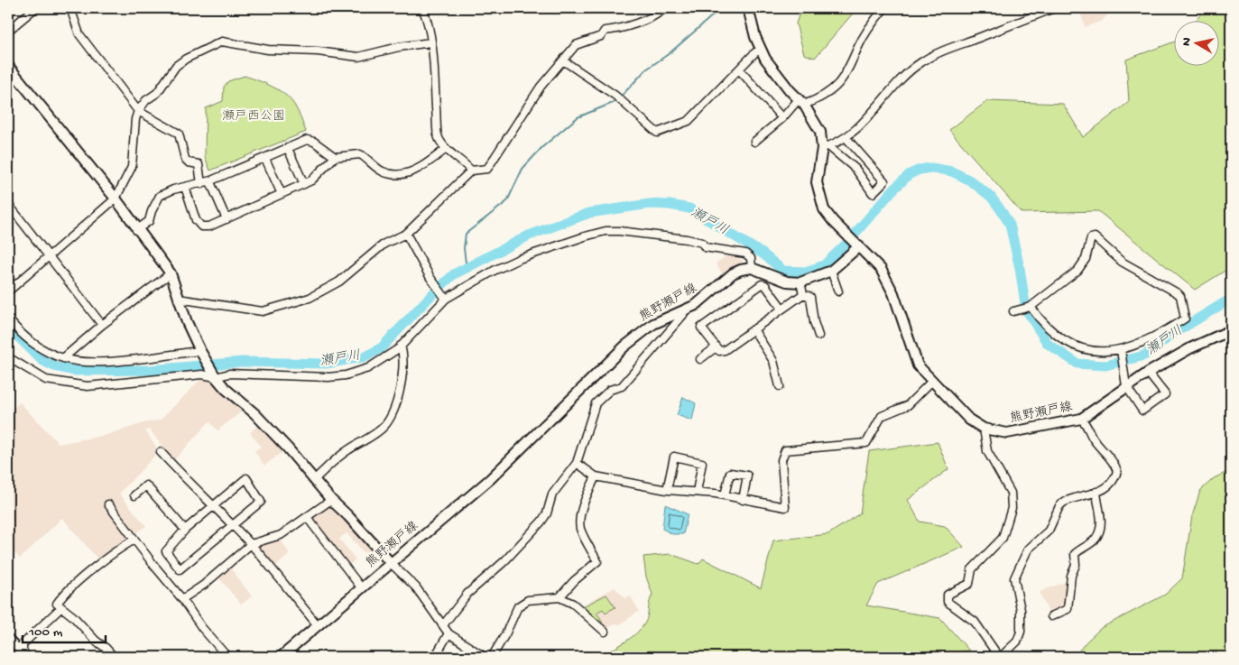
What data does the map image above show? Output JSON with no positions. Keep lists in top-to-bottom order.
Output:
{
  "streets": {
    "main road": ["熊野瀬戸線"]
  },
  "water": ["瀬戸川"],
  "parks": ["瀬戸西公園"],
  "scale_bar": "100 m",
  "north": "left"
}
